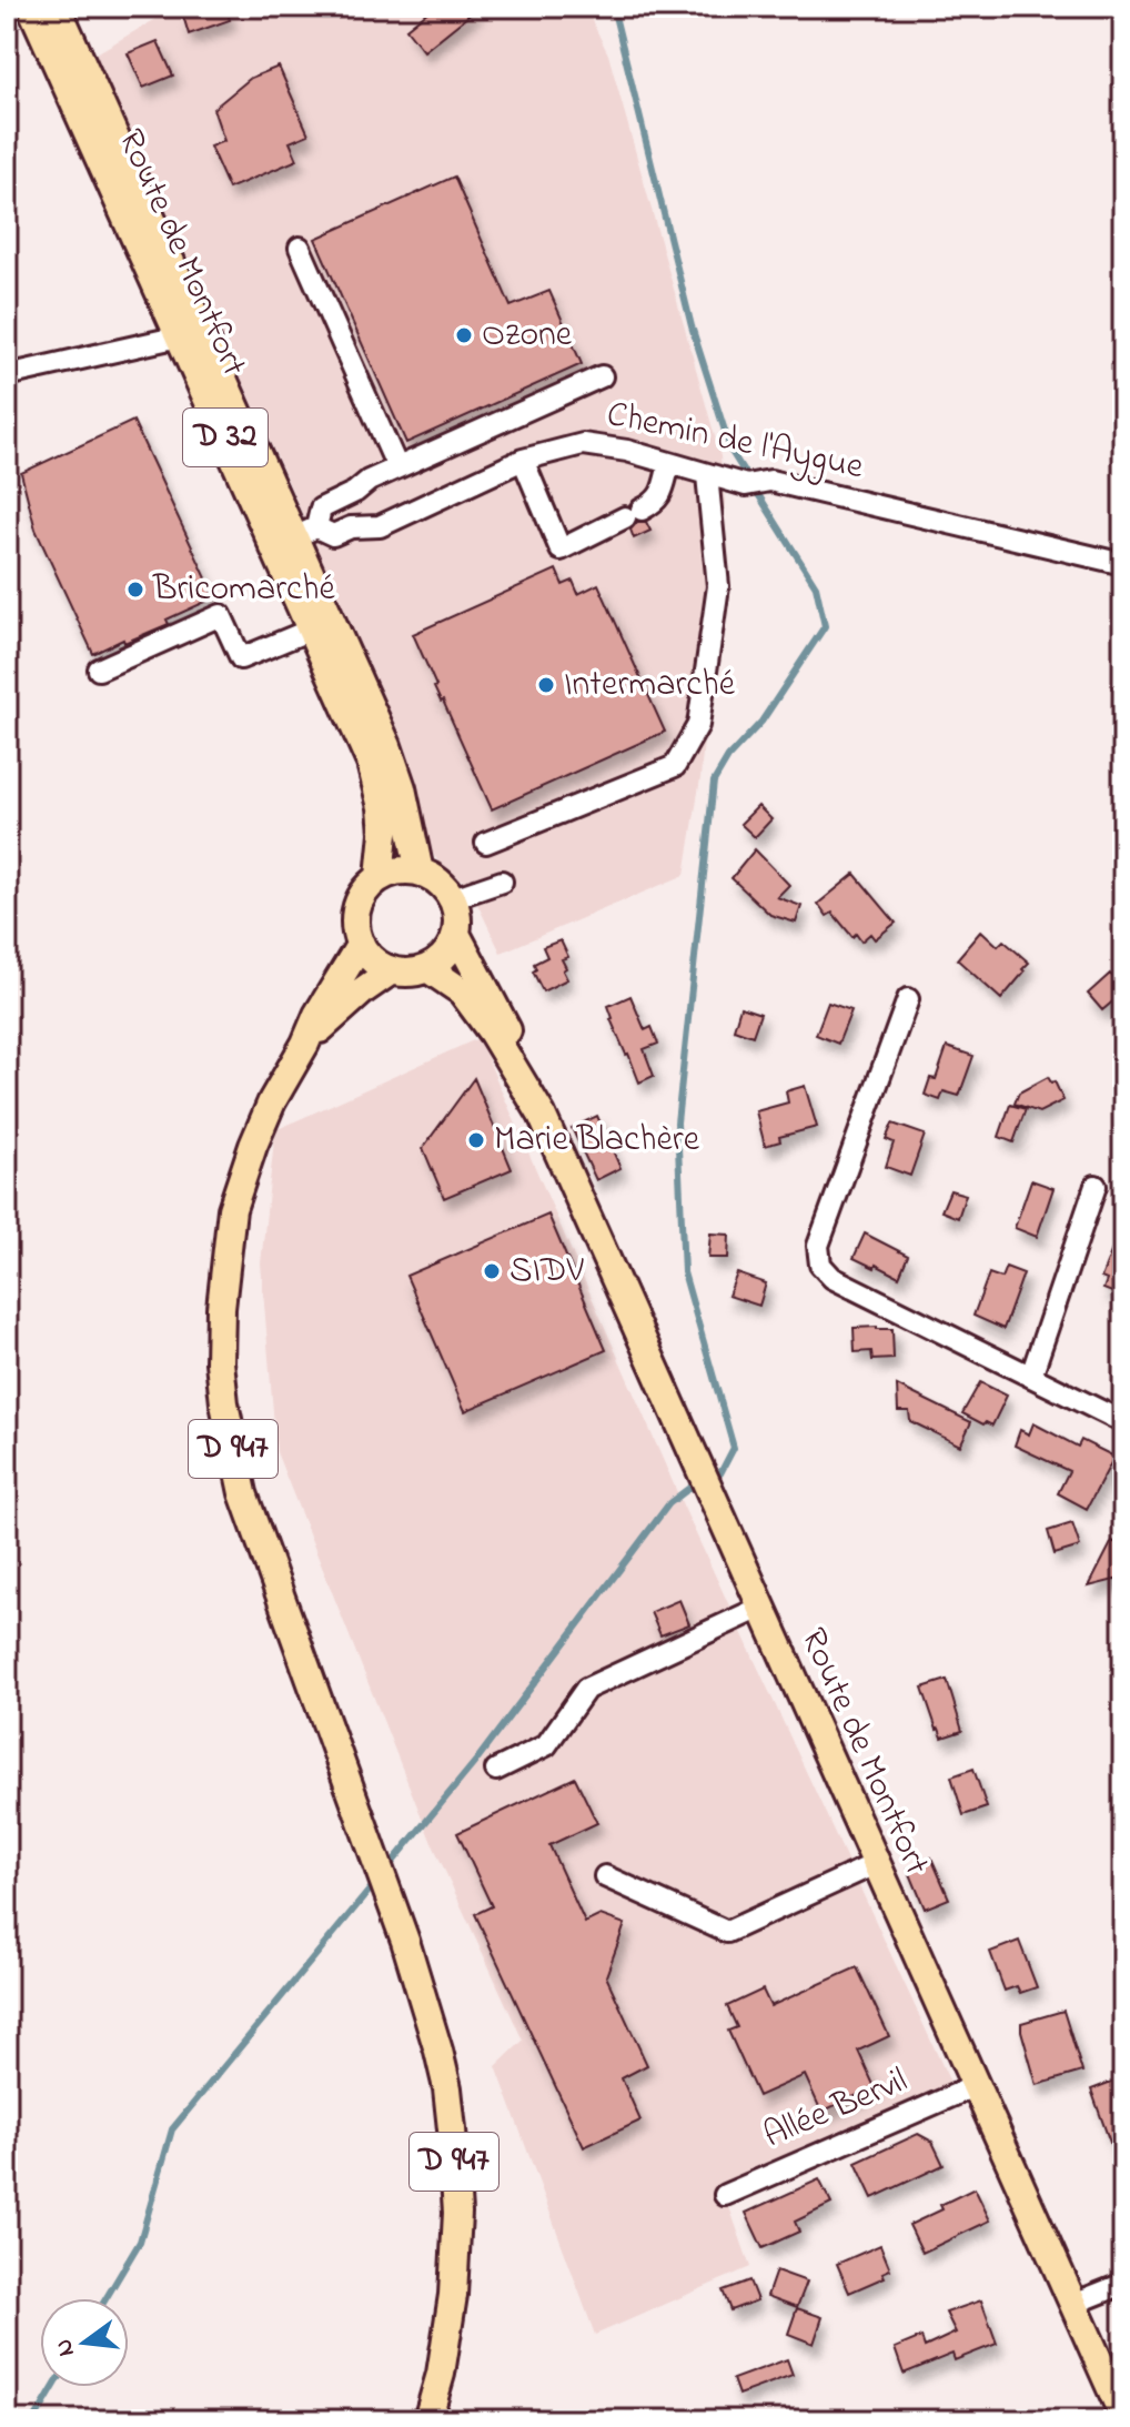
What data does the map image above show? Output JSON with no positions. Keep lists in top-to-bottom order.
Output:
{
  "streets": {
    "main road": ["Route de Montfort", "D 32", "D 947"],
    "street": ["Chemin de l'Aygue", "Allée Bervil"]
  },
  "crossings": [
    ["Route de Montfort", "Chemin de l'Aygue"],
    ["Route de Montfort", "D 947"],
    ["Route de Montfort", "Allée Bervil"]
  ],
  "places": [
    "Ozone",
    "Bricomarché",
    "Intermarché",
    "Marie Blachère",
    "SIDV"
  ],
  "north": "left"
}
